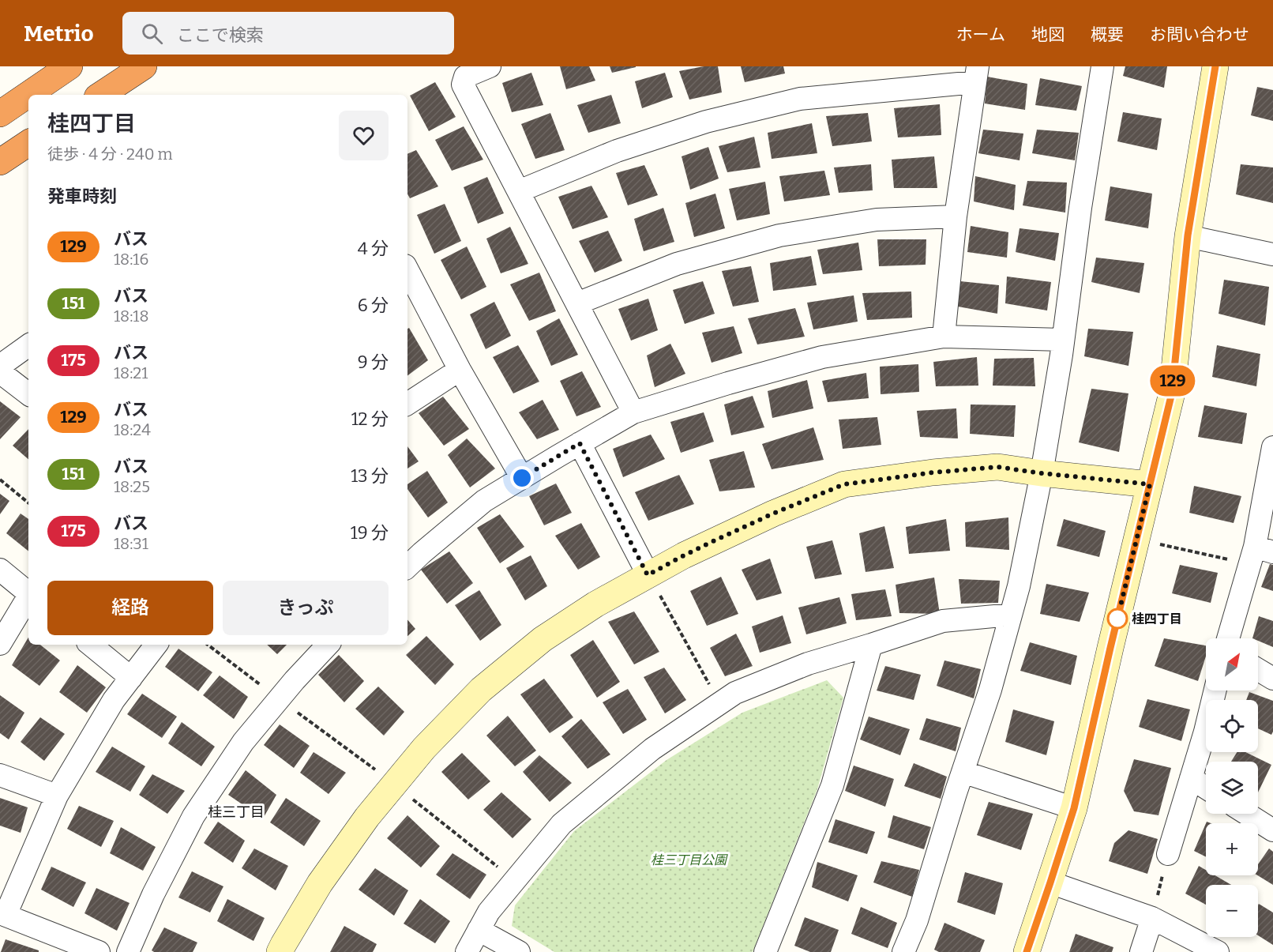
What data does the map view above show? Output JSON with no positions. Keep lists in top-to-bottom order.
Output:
{
  "districts": ["桂三丁目"],
  "parks": ["桂三丁目公園"],
  "places": ["桂四丁目"],
  "lines": ["bus line 129"],
  "north": "top right",
  "page": {
    "header": "Metrio",
    "search": "ここで検索",
    "nav": [
      "ホーム",
      "地図",
      "概要",
      "お問い合わせ"
    ],
    "on_map": "129",
    "heading": [
      ["桂四丁目", "徒歩 · 4 分 · 240 m"],
      "発車時刻"
    ],
    "list": [
      {
        "mark": "129",
        "name": "バス",
        "note": "18:16",
        "value": "4 分"
      },
      {
        "mark": "151",
        "name": "バス",
        "note": "18:18",
        "value": "6 分"
      },
      {
        "mark": "175",
        "name": "バス",
        "note": "18:21",
        "value": "9 分"
      },
      {
        "mark": "129",
        "name": "バス",
        "note": "18:24",
        "value": "12 分"
      },
      {
        "mark": "151",
        "name": "バス",
        "note": "18:25",
        "value": "13 分"
      },
      {
        "mark": "175",
        "name": "バス",
        "note": "18:31",
        "value": "19 分"
      }
    ],
    "buttons": ["経路", "きっぷ"],
    "map_buttons": ["+", "−"]
  }
}
